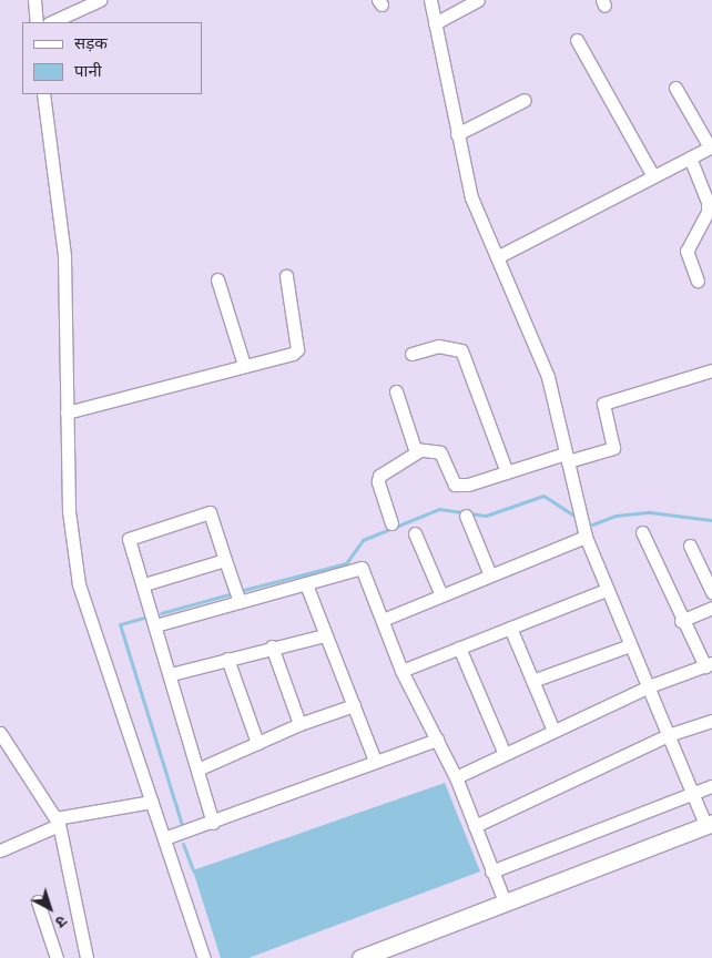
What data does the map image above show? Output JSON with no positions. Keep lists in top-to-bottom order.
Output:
{
  "legend": ["सड़क", "पानी"],
  "north": "bottom right"
}
